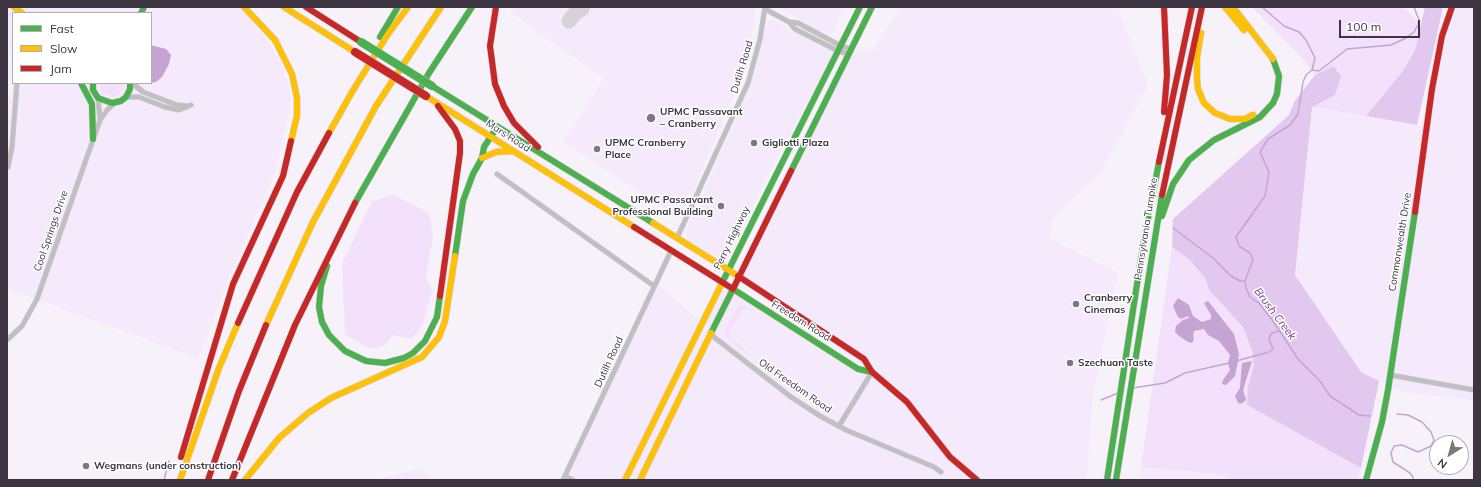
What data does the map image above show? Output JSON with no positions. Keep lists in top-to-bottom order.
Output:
{
  "streets": {
    "main road": [
      "Mars Road",
      "Pennsylvania Turnpike",
      "Perry Highway",
      "Commonwealth Drive",
      "Freedom Road"
    ],
    "street": ["Dutilh Road", "Cool Springs Drive", "Old Freedom Road"]
  },
  "crossings": [
    ["Dutilh Road", "Mars Road"],
    ["Mars Road", "Perry Highway"],
    ["Mars Road", "Freedom Road"],
    ["Perry Highway", "Freedom Road"]
  ],
  "water": ["Brush Creek"],
  "places": [
    "UPMC Passavant – Cranberry",
    "Gigliotti Plaza",
    "UPMC Cranberry Place",
    "UPMC Passavant Professional Building",
    "Cranberry Cinemas",
    "Szechuan Taste",
    "Wegmans (under construction)"
  ],
  "legend": ["Fast", "Slow", "Jam"],
  "scale_bar": "100 m",
  "north": "bottom left"
}
